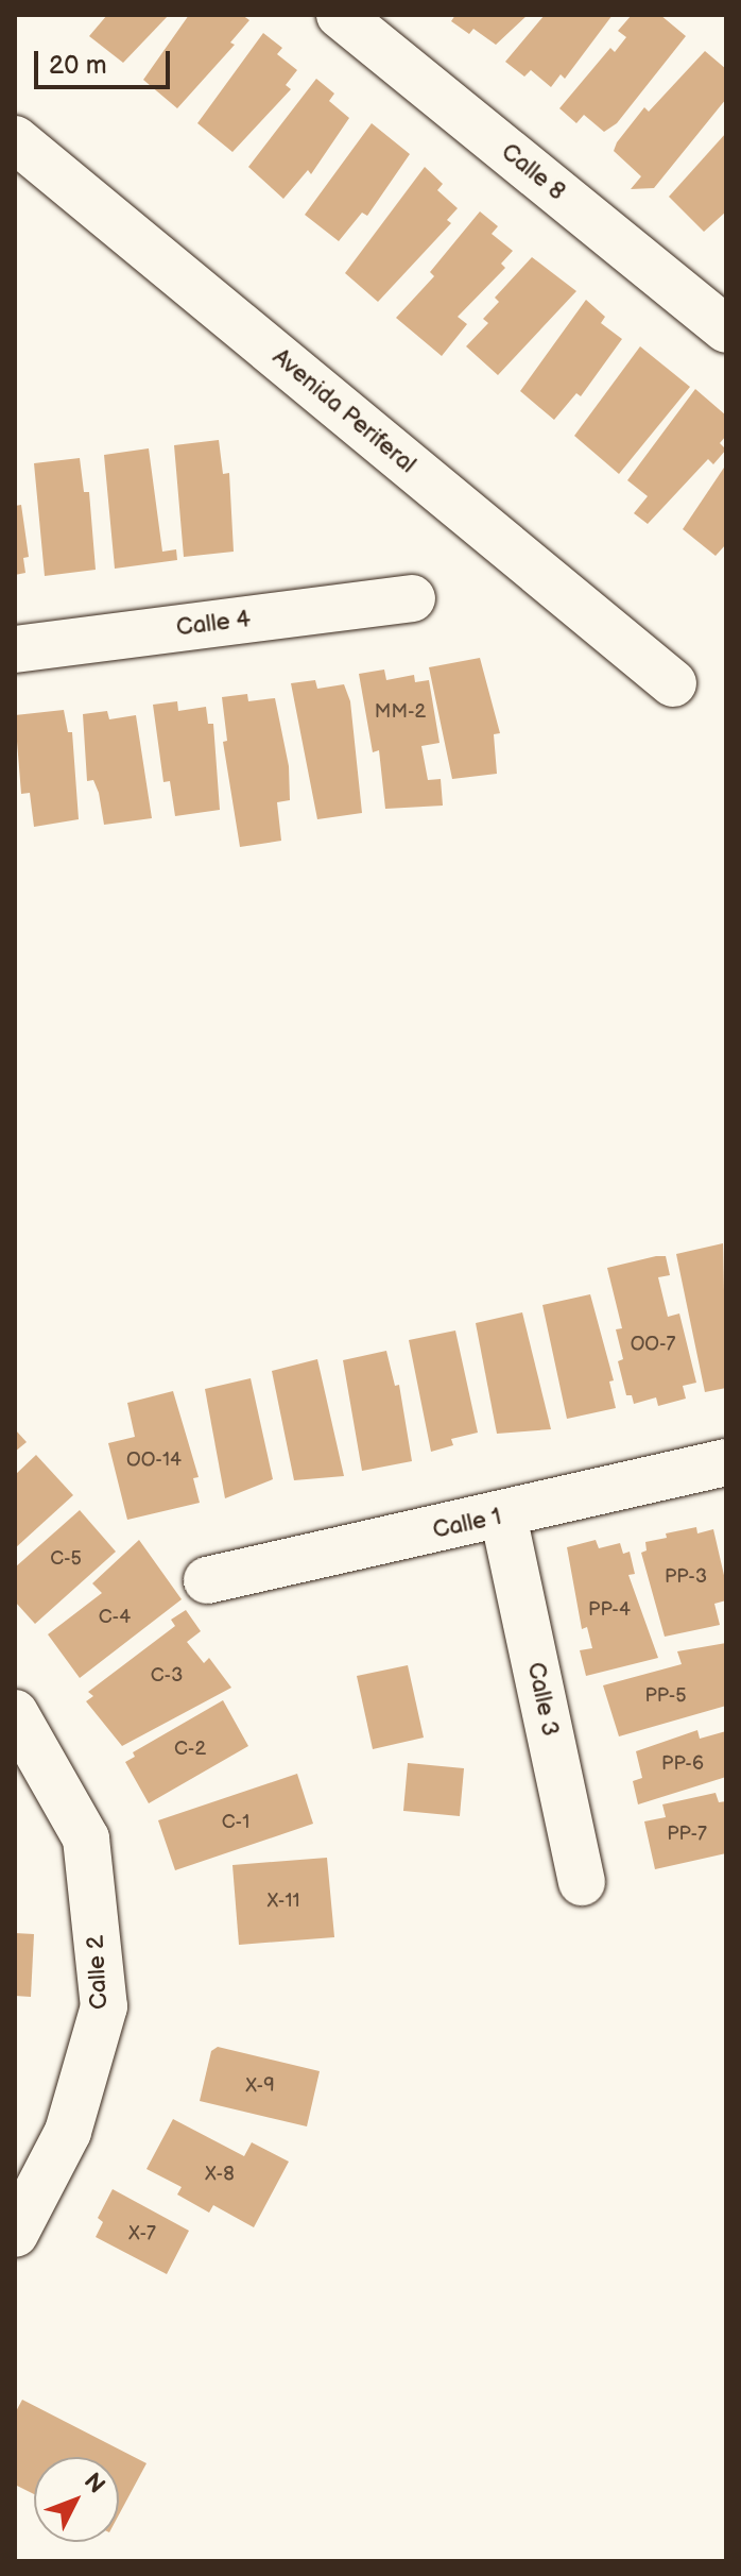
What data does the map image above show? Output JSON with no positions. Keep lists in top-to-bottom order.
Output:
{
  "streets": {
    "street": [
      "Calle 8",
      "Avenida Periferal",
      "Calle 4",
      "Calle 1",
      "Calle 3",
      "Calle 2"
    ]
  },
  "crossings": [
    ["Calle 1", "Calle 3"]
  ],
  "house_numbers": [
    "MM-2",
    "OO-7",
    "OO-14",
    "C-5",
    "PP-3",
    "PP-4",
    "C-4",
    "C-3",
    "PP-5",
    "C-2",
    "PP-6",
    "C-1",
    "PP-7",
    "X-11",
    "X-9",
    "X-8",
    "X-7"
  ],
  "scale_bar": "20 m",
  "north": "top right"
}
